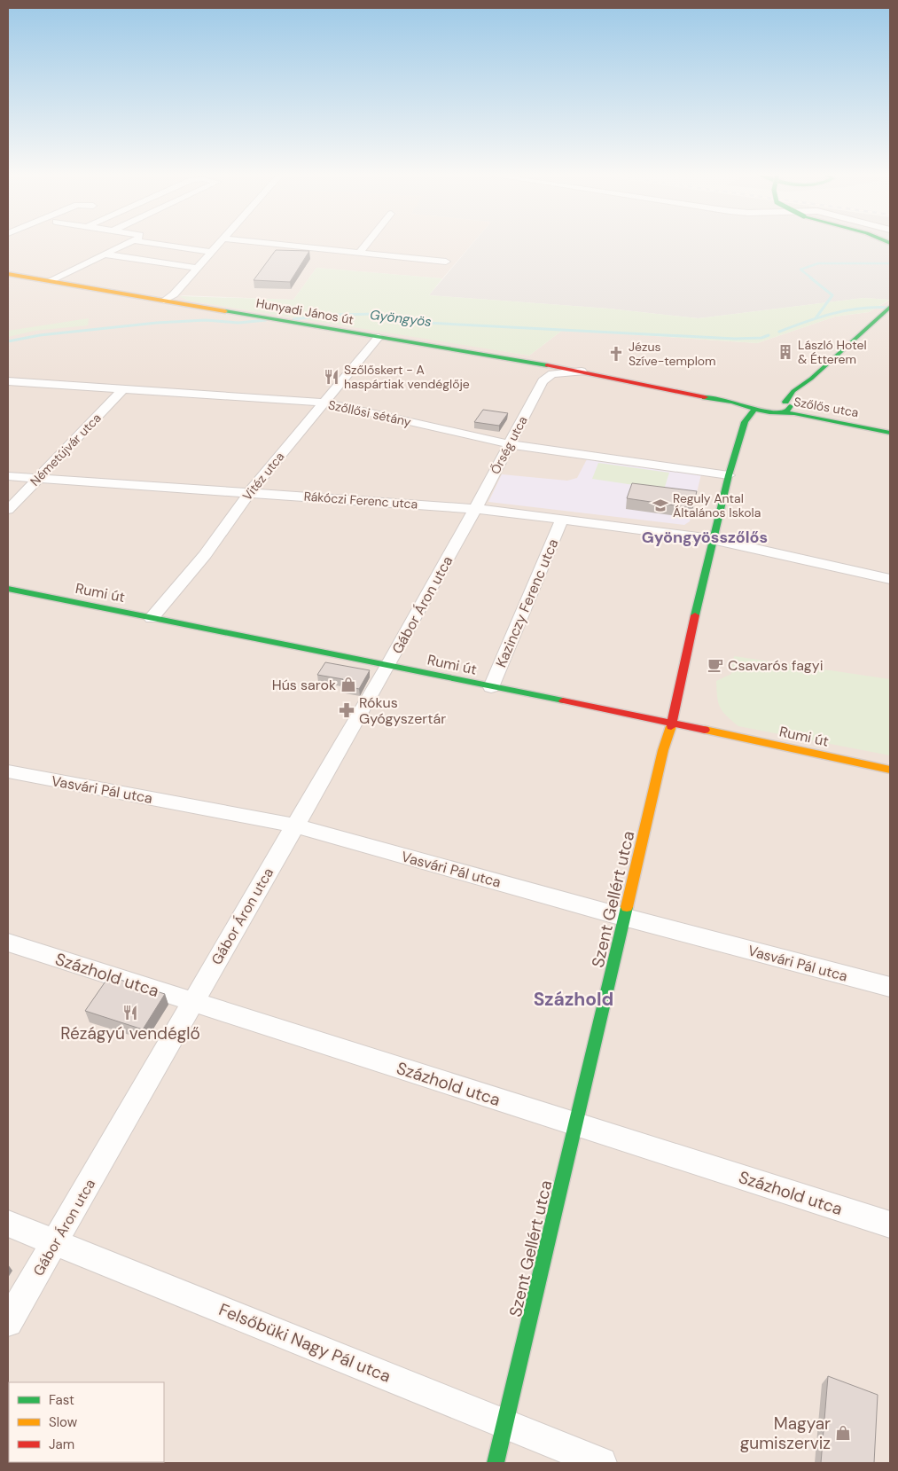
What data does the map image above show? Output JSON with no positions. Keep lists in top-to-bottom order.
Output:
{
  "streets": {
    "street": [
      "Hunyadi János út",
      "Szőlős utca",
      "Szőllősi sétány",
      "Őrség utca",
      "Németújvár utca",
      "Vitéz utca",
      "Rákóczi Ferenc utca",
      "Rumi út",
      "Kazinczy Ferenc utca",
      "Gábor Áron utca",
      "Vasvári Pál utca",
      "Szent Gellért utca",
      "Százhold utca",
      "Felsőbüki Nagy Pál utca"
    ]
  },
  "crossings": [
    ["Hunyadi János út", "Szőlős utca"],
    ["Hunyadi János út", "Vitéz utca"],
    ["Hunyadi János út", "Szent Gellért utca"],
    ["Szőlős utca", "Szent Gellért utca"],
    ["Szőllősi sétány", "Őrség utca"],
    ["Szőllősi sétány", "Németújvár utca"],
    ["Szőllősi sétány", "Vitéz utca"],
    ["Szőllősi sétány", "Szent Gellért utca"],
    ["Őrség utca", "Rákóczi Ferenc utca"],
    ["Őrség utca", "Gábor Áron utca"],
    ["Németújvár utca", "Rákóczi Ferenc utca"],
    ["Vitéz utca", "Rákóczi Ferenc utca"],
    ["Vitéz utca", "Rumi út"],
    ["Rákóczi Ferenc utca", "Kazinczy Ferenc utca"],
    ["Rákóczi Ferenc utca", "Gábor Áron utca"],
    ["Rákóczi Ferenc utca", "Szent Gellért utca"],
    ["Rumi út", "Kazinczy Ferenc utca"],
    ["Rumi út", "Gábor Áron utca"],
    ["Rumi út", "Szent Gellért utca"],
    ["Gábor Áron utca", "Vasvári Pál utca"],
    ["Gábor Áron utca", "Százhold utca"],
    ["Gábor Áron utca", "Felsőbüki Nagy Pál utca"],
    ["Vasvári Pál utca", "Szent Gellért utca"],
    ["Szent Gellért utca", "Százhold utca"],
    ["Szent Gellért utca", "Felsőbüki Nagy Pál utca"]
  ],
  "districts": ["Gyöngyösszőlős", "Százhold"],
  "water": ["Gyöngyös"],
  "places": {
    "building": ["László Hotel & Étterem"],
    "church": ["Jézus Szíve-templom"],
    "restaurant": ["Szőlőskert - A haspártiak vendéglője", "Rézágyú vendéglő"],
    "school or university": ["Reguly Antal Általános Iskola"],
    "cafe": ["Csavarós fagyi"],
    "shop": ["Hús sarok", "Magyar gumiszerviz"],
    "pharmacy": ["Rókus Gyógyszertár"]
  },
  "legend": ["Fast", "Slow", "Jam"]
}
